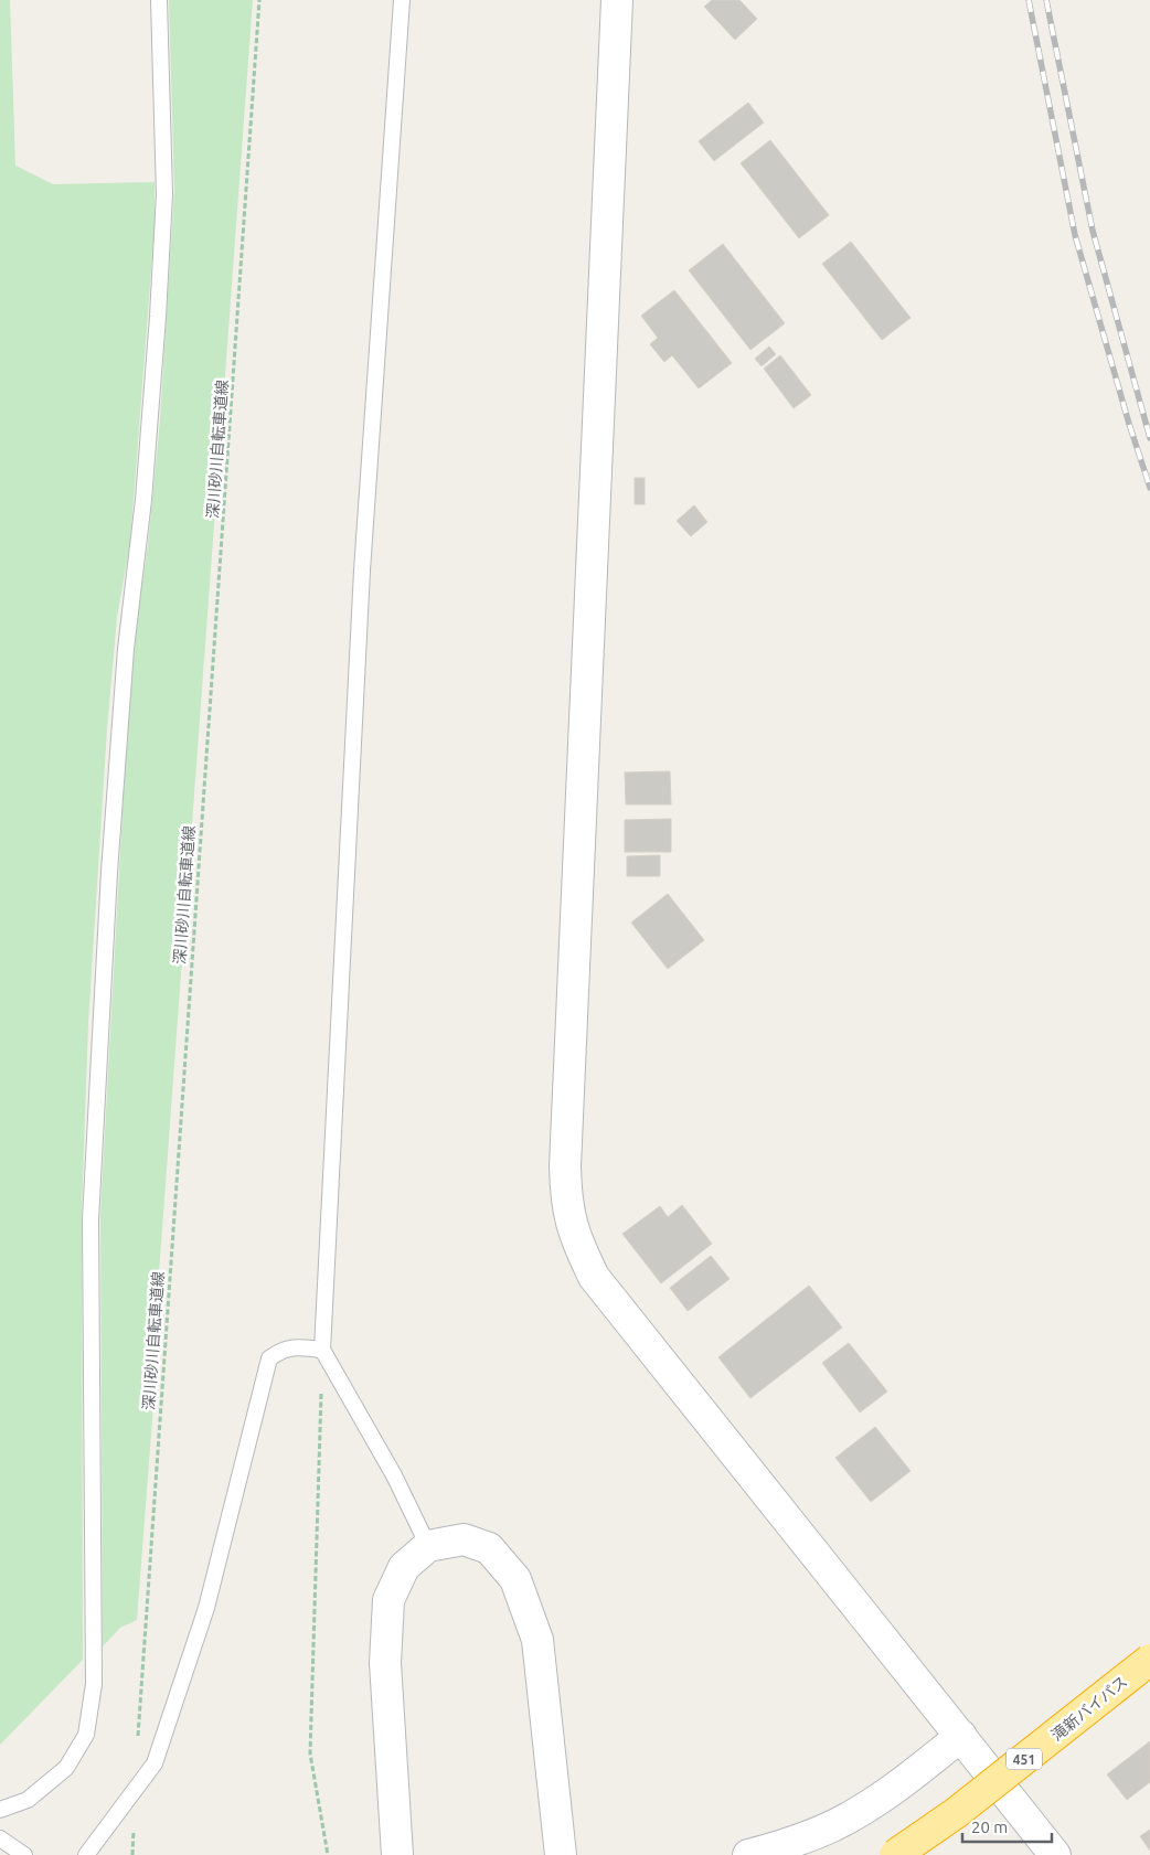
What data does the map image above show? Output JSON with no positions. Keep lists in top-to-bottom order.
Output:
{
  "streets": {
    "highway": ["滝新バイパス", "451"],
    "path": ["深川砂川自転車道線"]
  },
  "scale_bar": "20 m"
}
